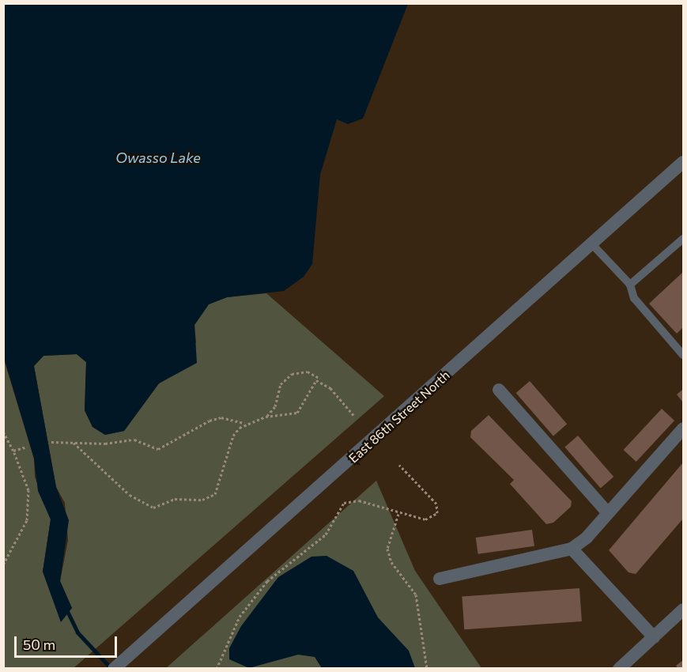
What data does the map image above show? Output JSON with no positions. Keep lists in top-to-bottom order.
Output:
{
  "streets": {
    "street": ["East 86th Street North"]
  },
  "water": ["Owasso Lake"],
  "scale_bar": "50 m"
}
